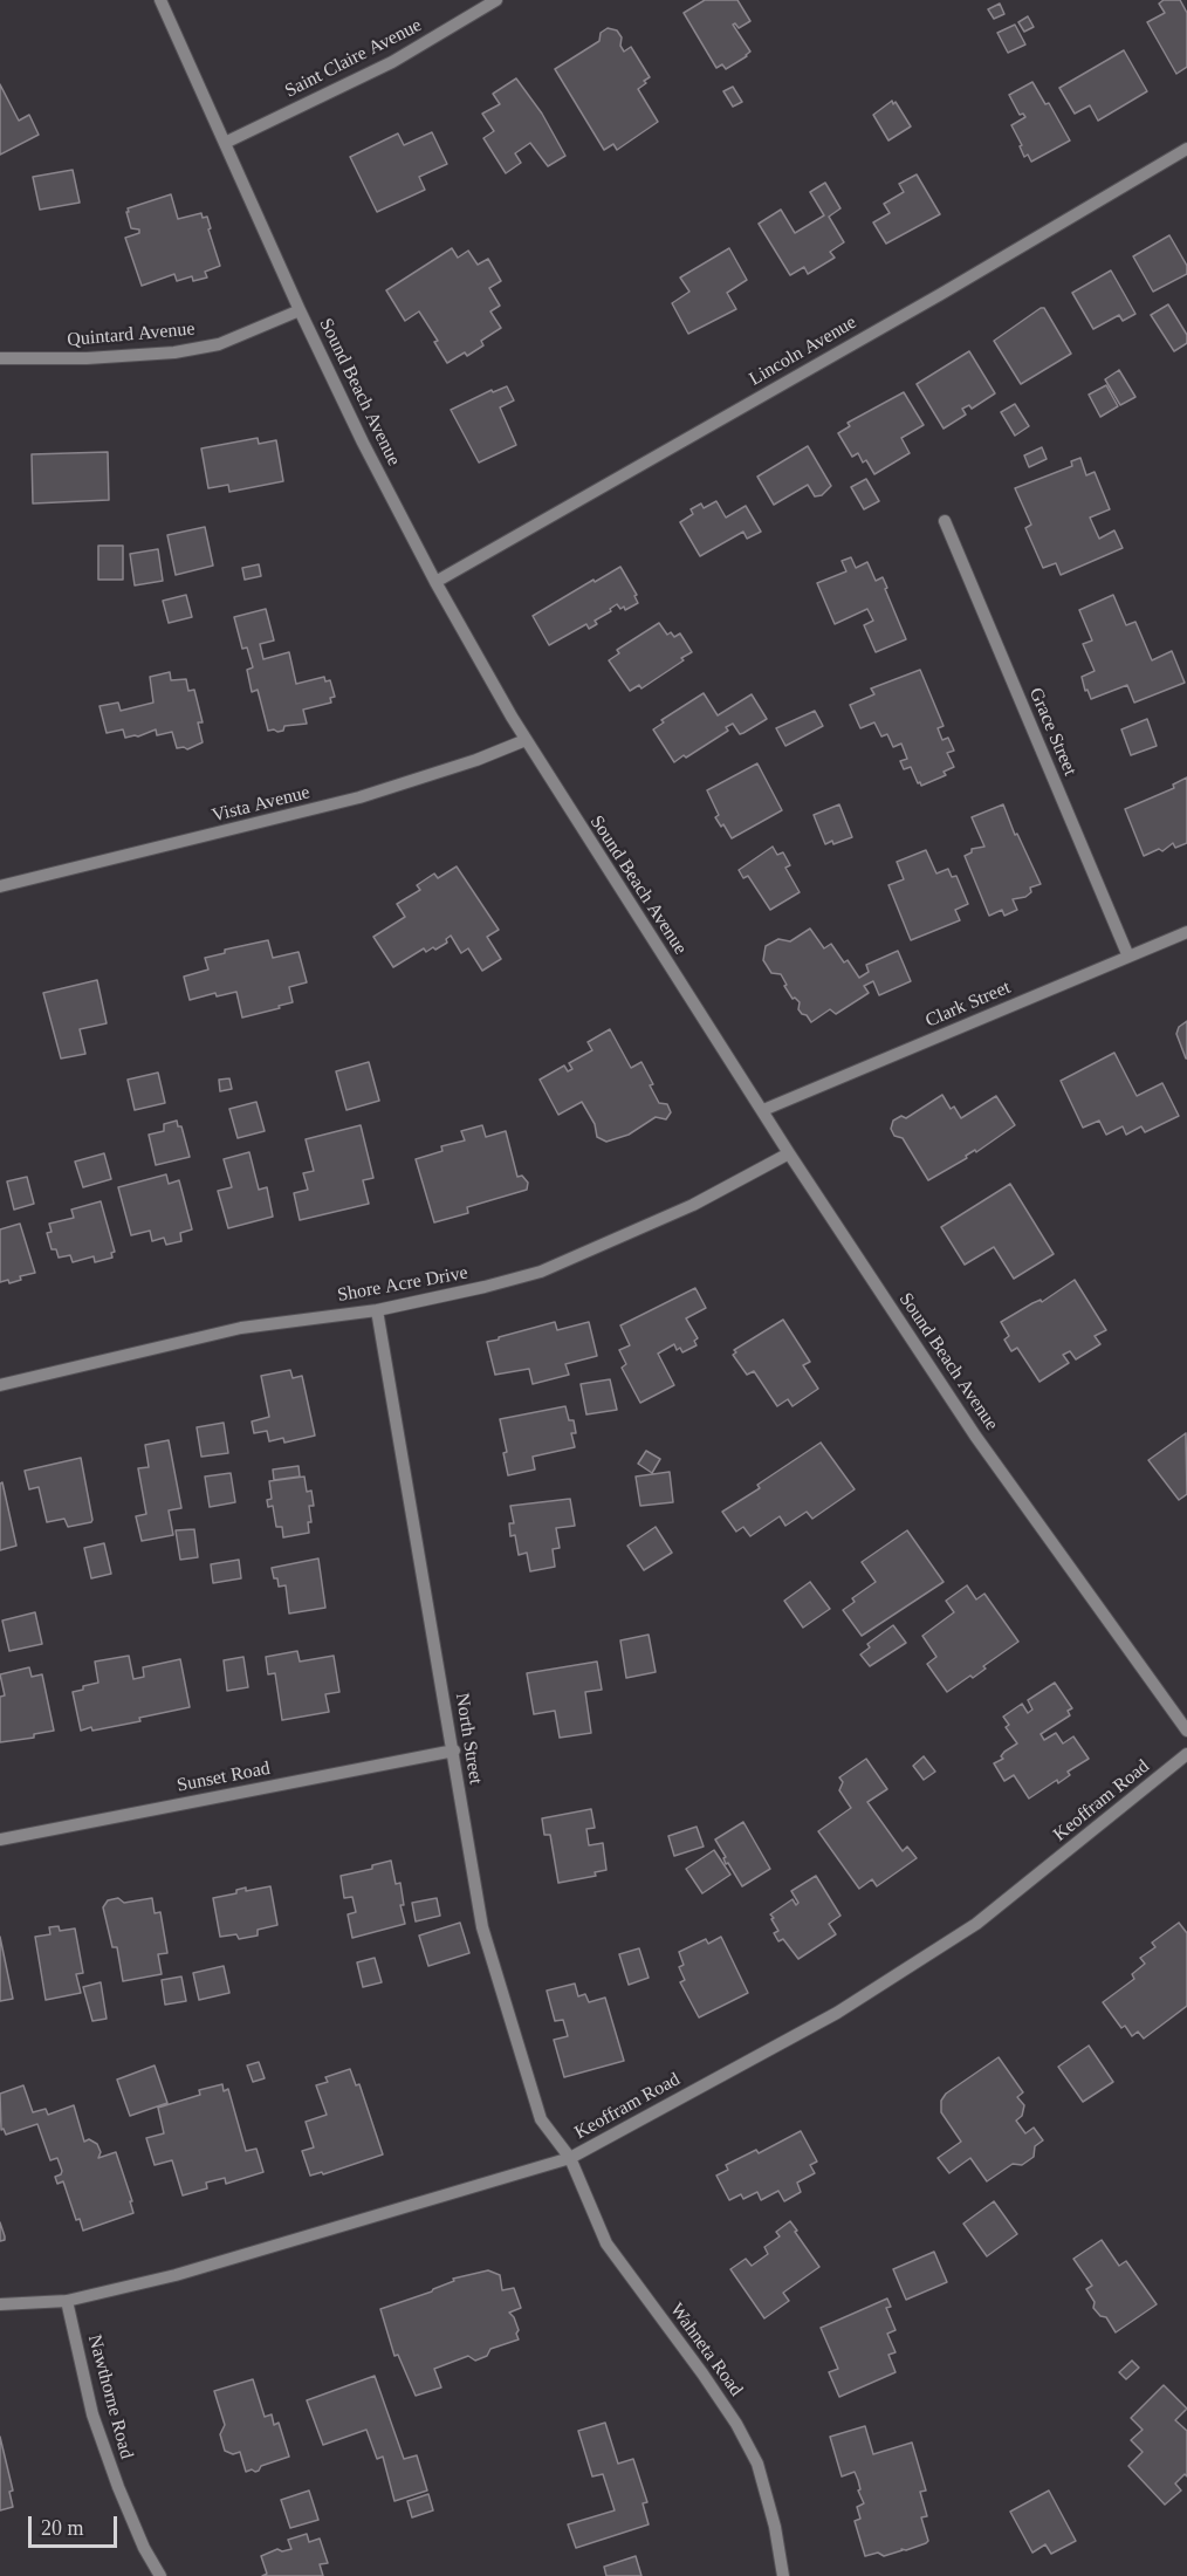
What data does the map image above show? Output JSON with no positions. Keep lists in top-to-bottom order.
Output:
{
  "streets": {
    "street": [
      "Saint Claire Avenue",
      "Quintard Avenue",
      "Lincoln Avenue",
      "Sound Beach Avenue",
      "Grace Street",
      "Vista Avenue",
      "Clark Street",
      "Shore Acre Drive",
      "North Street",
      "Sunset Road",
      "Keoffram Road",
      "Wahneta Road",
      "Nawthorne Road"
    ]
  },
  "crossings": [
    ["Saint Claire Avenue", "Sound Beach Avenue"],
    ["Quintard Avenue", "Sound Beach Avenue"],
    ["Lincoln Avenue", "Sound Beach Avenue"],
    ["Sound Beach Avenue", "Vista Avenue"],
    ["Sound Beach Avenue", "Clark Street"],
    ["Sound Beach Avenue", "Shore Acre Drive"],
    ["Grace Street", "Clark Street"],
    ["Shore Acre Drive", "North Street"],
    ["North Street", "Sunset Road"],
    ["North Street", "Keoffram Road"],
    ["North Street", "Wahneta Road"],
    ["Keoffram Road", "Wahneta Road"],
    ["Keoffram Road", "Nawthorne Road"]
  ],
  "scale_bar": "20 m"
}
